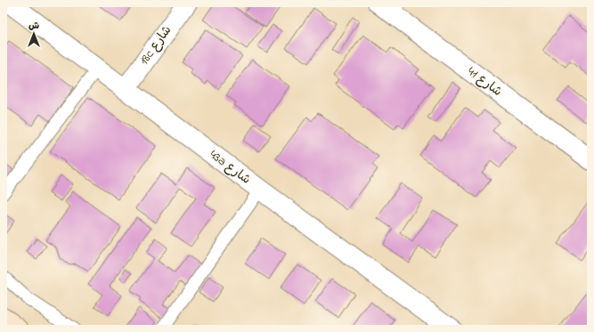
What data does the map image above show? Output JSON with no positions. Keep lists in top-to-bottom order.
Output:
{
  "streets": {
    "street": ["18c شارع", "شارع 41", "43a شارع"]
  },
  "crossings": [
    ["18c شارع", "43a شارع"]
  ],
  "north": "top"
}
